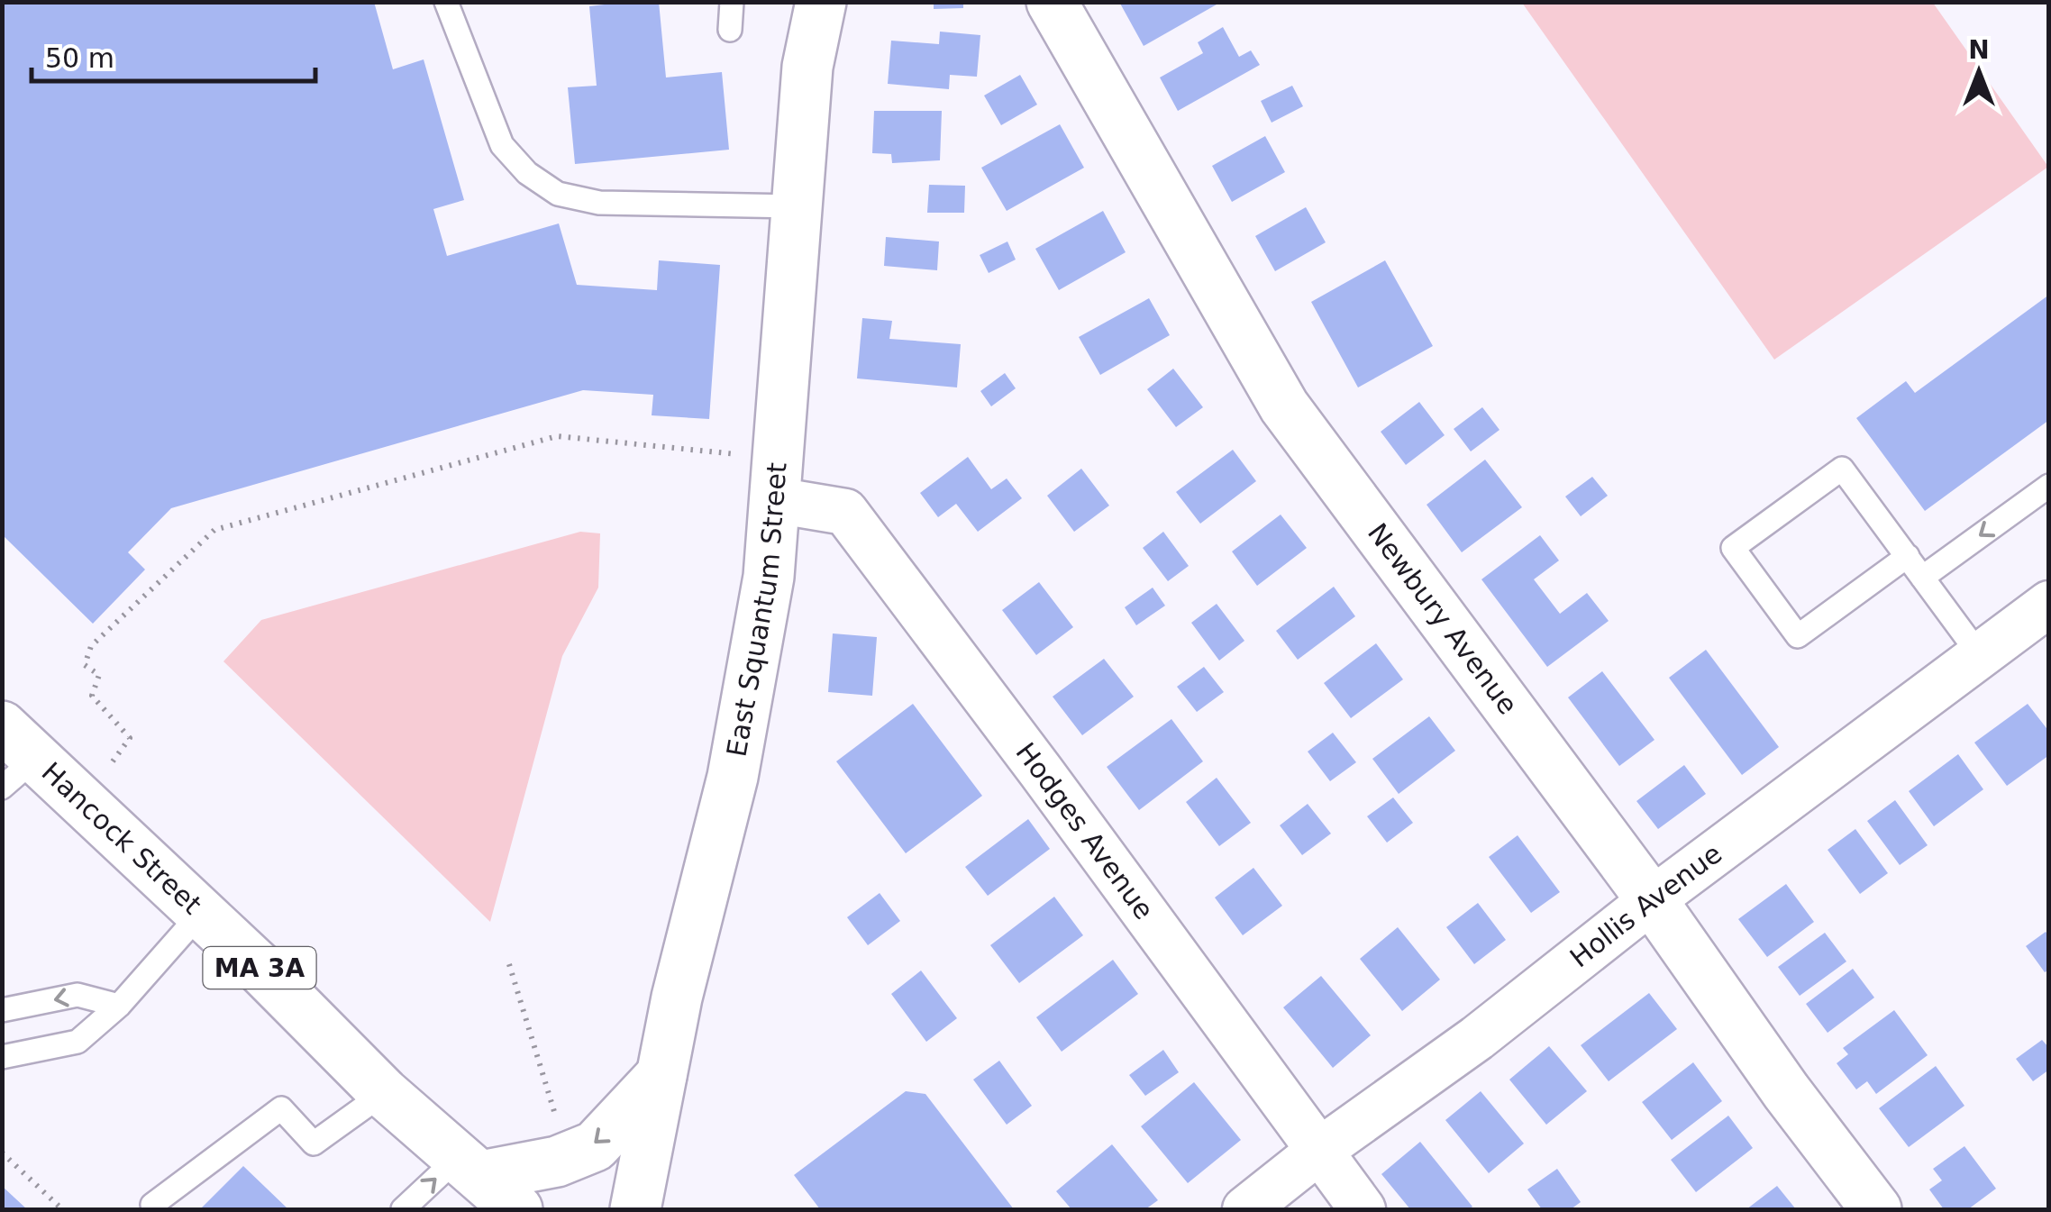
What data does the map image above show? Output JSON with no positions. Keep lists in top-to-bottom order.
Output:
{
  "streets": {
    "main road": [
      "East Squantum Street",
      "Newbury Avenue",
      "Hancock Street",
      "MA 3A"
    ],
    "street": ["Hodges Avenue", "Hollis Avenue"]
  },
  "crossings": [
    ["East Squantum Street", "Hodges Avenue"],
    ["Newbury Avenue", "Hollis Avenue"],
    ["Hodges Avenue", "Hollis Avenue"]
  ],
  "scale_bar": "50 m",
  "north": "top"
}
